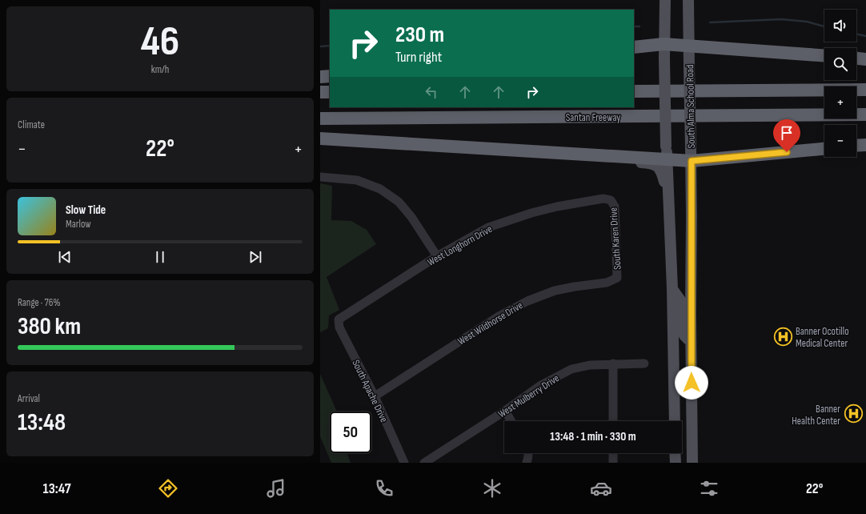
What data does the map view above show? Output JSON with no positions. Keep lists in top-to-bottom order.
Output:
{
  "streets": {
    "highway": ["Santan Freeway"],
    "main road": ["South Alma School Road"],
    "street": [
      "South Karen Drive",
      "West Longhorn Drive",
      "West Wildhorse Drive",
      "South Apache Drive",
      "West Mulberry Drive"
    ]
  },
  "crossings": [
    ["South Karen Drive", "West Longhorn Drive"],
    ["South Karen Drive", "West Wildhorse Drive"],
    ["West Longhorn Drive", "South Apache Drive"],
    ["West Wildhorse Drive", "South Apache Drive"]
  ],
  "places": {
    "hospital": ["Banner Ocotillo Medical Center", "Banner Health Center"]
  },
  "page": {
    "tile": [
      ["46", "km/h"],
      "Climate",
      ["Range · 76%", "380 km"],
      ["Arrival", "13:48"]
    ],
    "map_buttons": ["+", "−"],
    "turn": ["230 m", "Turn right"],
    "heat": ["−", "22°", "+"],
    "song": ["Slow Tide", "Marlow"],
    "limit": "50",
    "trip": "13:48 · 1 min · 330 m",
    "tabs": ["13:47", "22°"]
  }
}
